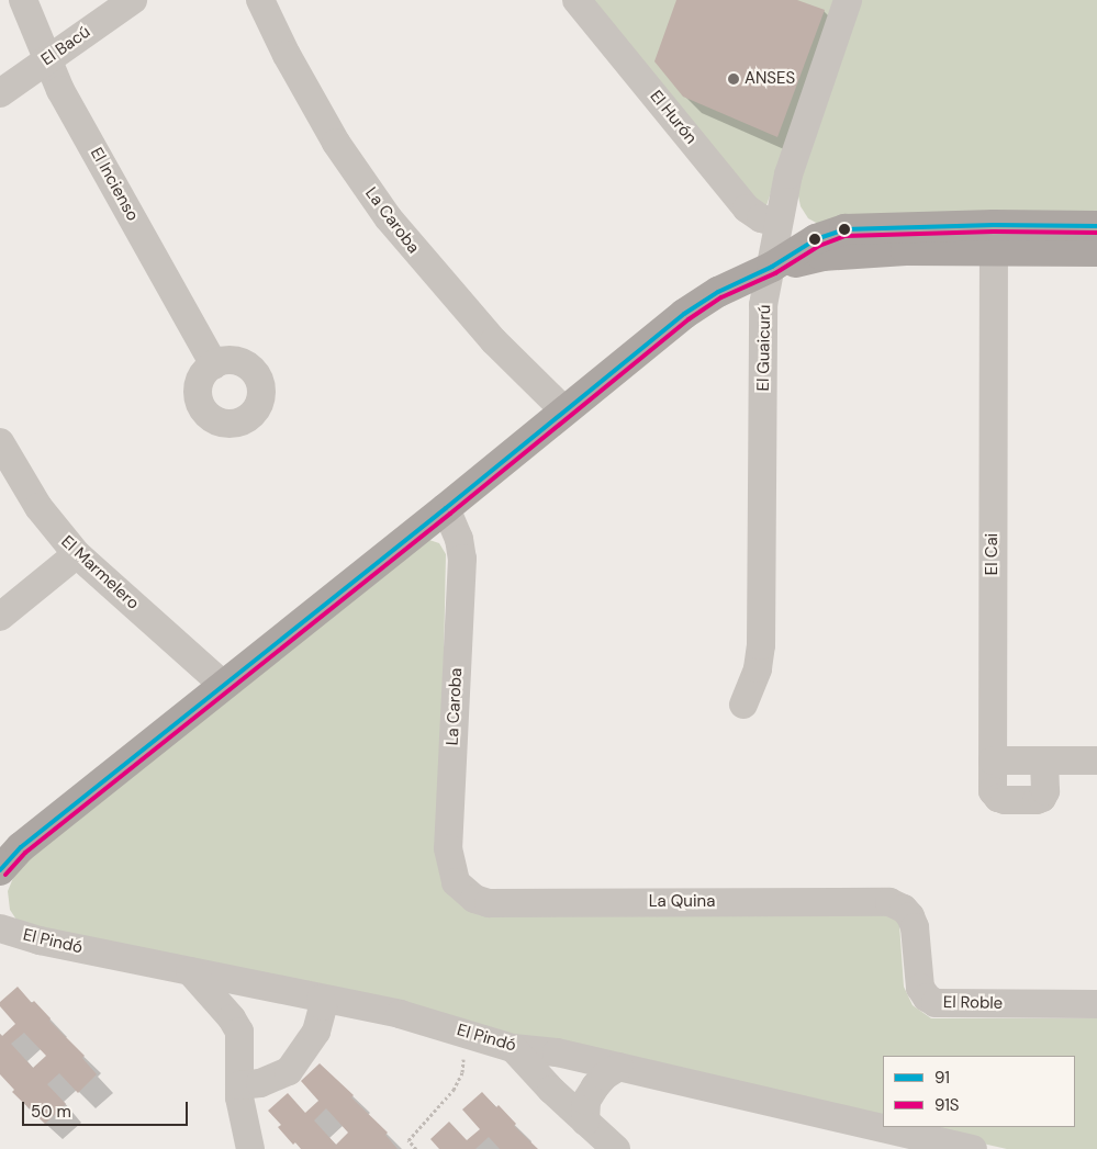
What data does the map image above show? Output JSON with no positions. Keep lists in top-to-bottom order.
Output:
{
  "streets": {
    "street": [
      "El Bacú",
      "El Hurón",
      "El Incienso",
      "La Caroba",
      "El Guaicurú",
      "El Cai",
      "El Marmelero",
      "La Quina",
      "El Pindó",
      "El Roble"
    ]
  },
  "crossings": [
    ["El Bacú", "El Incienso"],
    ["El Hurón", "El Guaicurú"],
    ["La Caroba", "La Quina"],
    ["La Quina", "El Roble"]
  ],
  "places": ["ANSES"],
  "lines": ["transit line 91", "transit line 91S"],
  "legend": ["91", "91S"],
  "scale_bar": "50 m"
}
